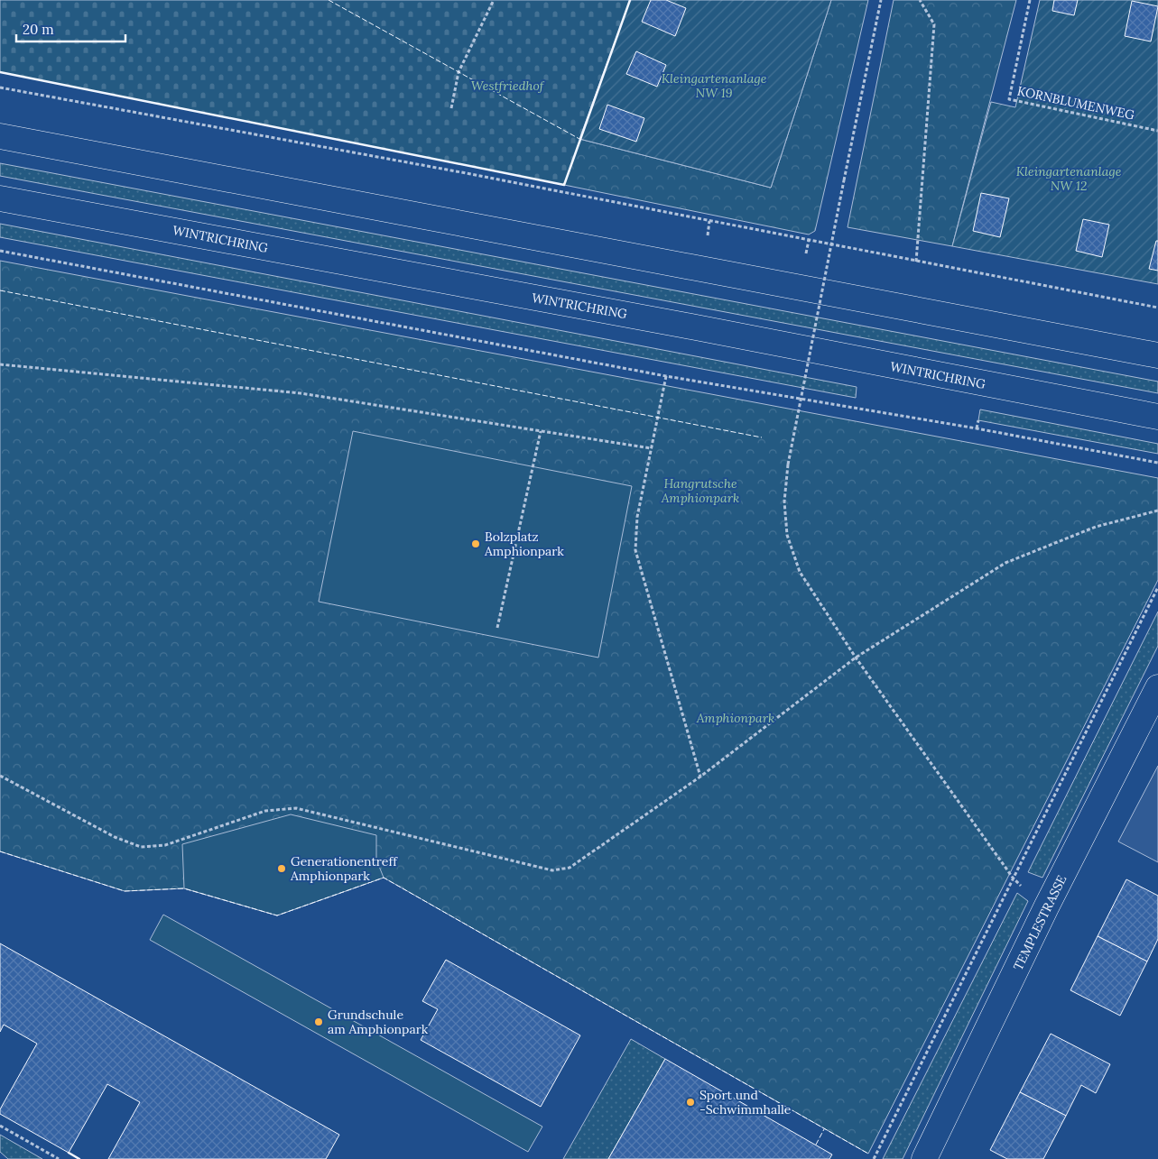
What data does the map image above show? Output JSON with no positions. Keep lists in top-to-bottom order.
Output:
{
  "streets": {
    "main road": ["WINTRICHRING", "TEMPLESTRASSE"],
    "path": ["KORNBLUMENWEG"]
  },
  "parks": [
    "Kleingartenanlage NW 19",
    "Westfriedhof",
    "Kleingartenanlage NW 12",
    "Hangrutsche Amphionpark",
    "Amphionpark"
  ],
  "places": [
    "Bolzplatz Amphionpark",
    "Generationentreff Amphionpark",
    "Grundschule am Amphionpark",
    "Sport und -Schwimmhalle"
  ],
  "scale_bar": "20 m"
}
